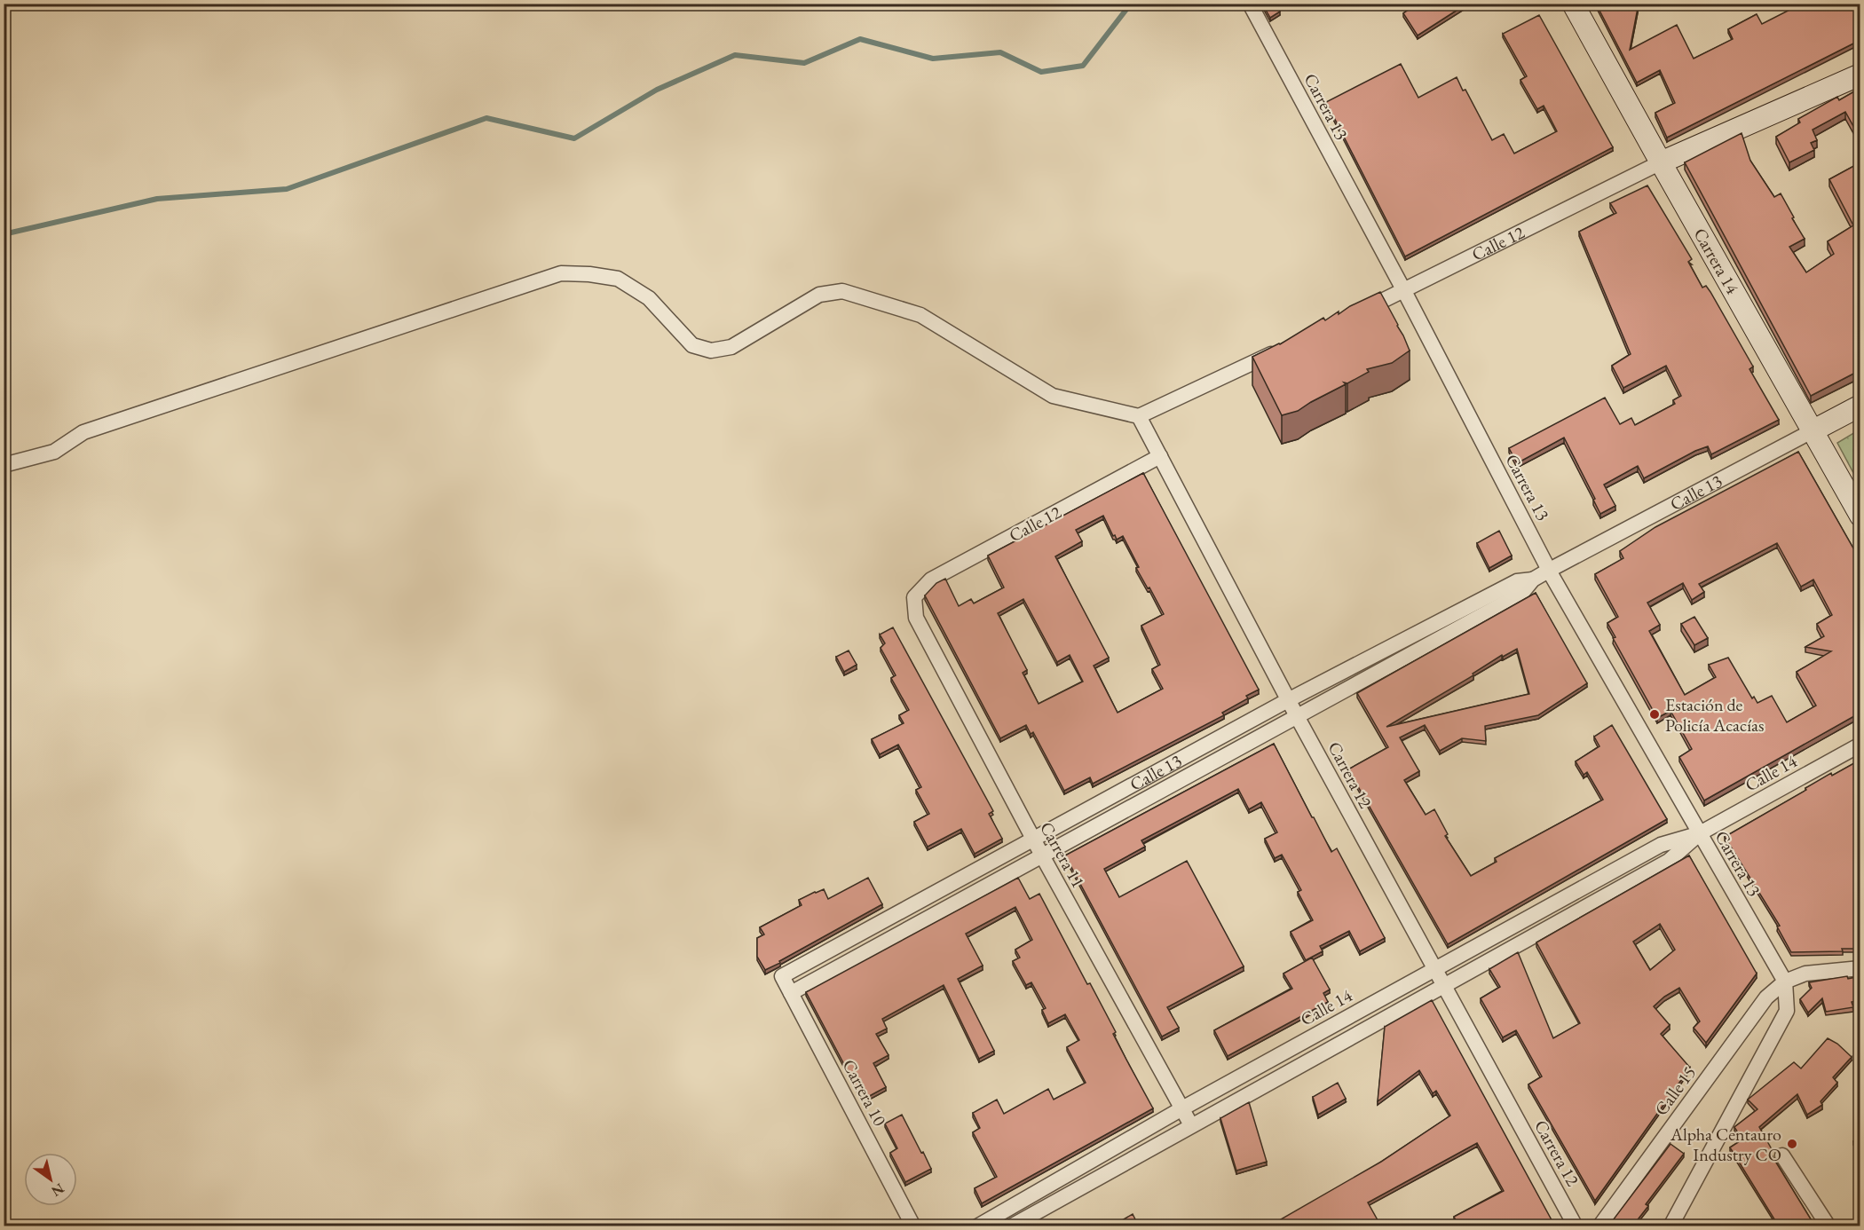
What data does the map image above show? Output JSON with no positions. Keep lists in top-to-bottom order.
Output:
{
  "streets": {
    "street": [
      "Carrera 13",
      "Calle 12",
      "Carrera 14",
      "Calle 13",
      "Calle 14",
      "Carrera 12",
      "Carrera 11",
      "Calle 15",
      "Carrera 10"
    ]
  },
  "crossings": [
    ["Carrera 13", "Calle 12"],
    ["Carrera 13", "Calle 13"],
    ["Carrera 13", "Calle 14"],
    ["Carrera 13", "Calle 15"],
    ["Calle 12", "Carrera 14"],
    ["Calle 12", "Carrera 12"],
    ["Calle 12", "Carrera 11"],
    ["Carrera 14", "Calle 13"],
    ["Calle 13", "Carrera 12"],
    ["Calle 13", "Carrera 11"],
    ["Calle 13", "Carrera 10"],
    ["Calle 14", "Carrera 12"],
    ["Calle 14", "Carrera 11"]
  ],
  "places": ["Estación de Policía Acacías", "Alpha Centauro Industry CO"],
  "north": "bottom right"
}
